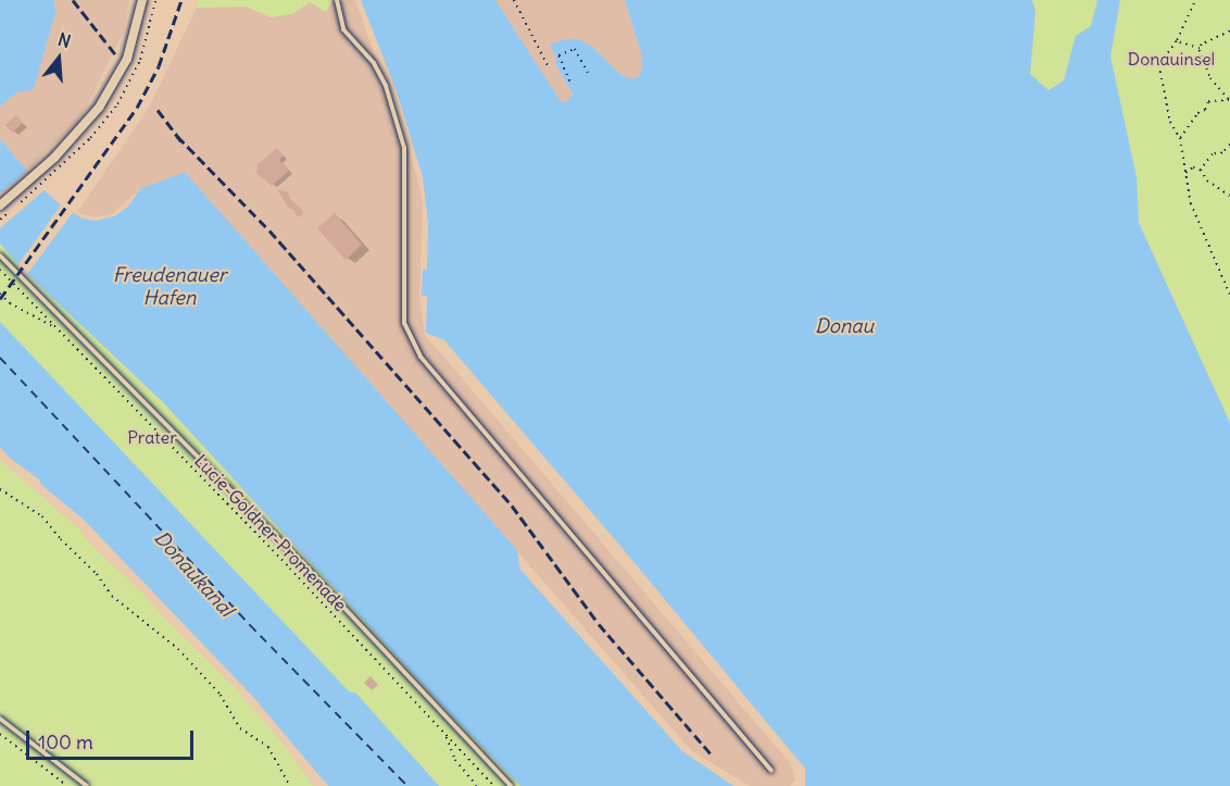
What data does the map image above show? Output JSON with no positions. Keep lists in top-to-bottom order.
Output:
{
  "streets": {
    "path": ["Lucie-Goldner-Promenade"]
  },
  "water": ["Freudenauer Hafen", "Donau", "Donaukanal"],
  "parks": ["Donauinsel", "Prater"],
  "scale_bar": "100 m",
  "north": "top"
}
